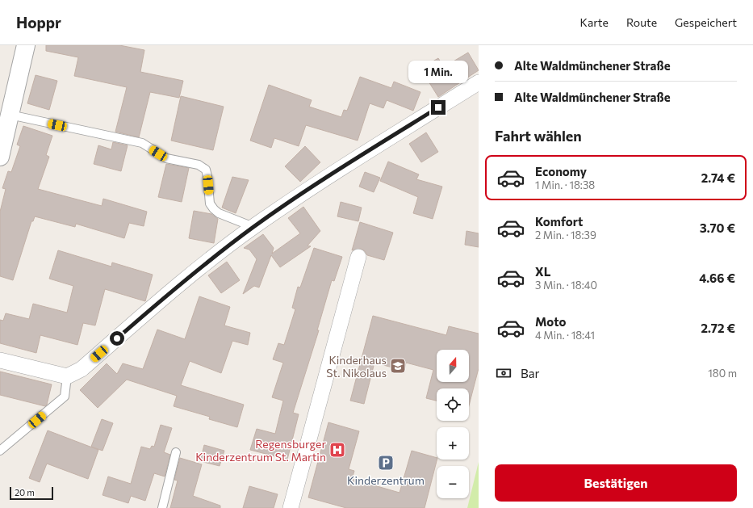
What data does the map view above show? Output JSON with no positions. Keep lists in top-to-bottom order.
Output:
{
  "places": {
    "school or university": ["Kinderhaus St. Nikolaus"],
    "hospital": ["Regensburger Kinderzentrum St. Martin"],
    "parking": ["Kinderzentrum"]
  },
  "scale_bar": "20 m",
  "north": "top",
  "page": {
    "header": "Hoppr",
    "nav": ["Karte", "Route", "Gespeichert"],
    "banner": ["Alte Waldmünchener Straße", "Alte Waldmünchener Straße"],
    "bubble": "1 Min.",
    "heading": "Fahrt wählen",
    "list": [
      {
        "name": "Economy",
        "note": "1 Min. · 18:38",
        "value": "2.74 €"
      },
      {
        "name": "Komfort",
        "note": "2 Min. · 18:39",
        "value": "3.70 €"
      },
      {
        "name": "XL",
        "note": "3 Min. · 18:40",
        "value": "4.66 €"
      },
      {
        "name": "Moto",
        "note": "4 Min. · 18:41",
        "value": "2.72 €"
      }
    ],
    "map_buttons": ["+", "−"],
    "pay": ["Bar", "180 m"],
    "buttons": "Bestätigen",
    "scale": "20 m"
  }
}
